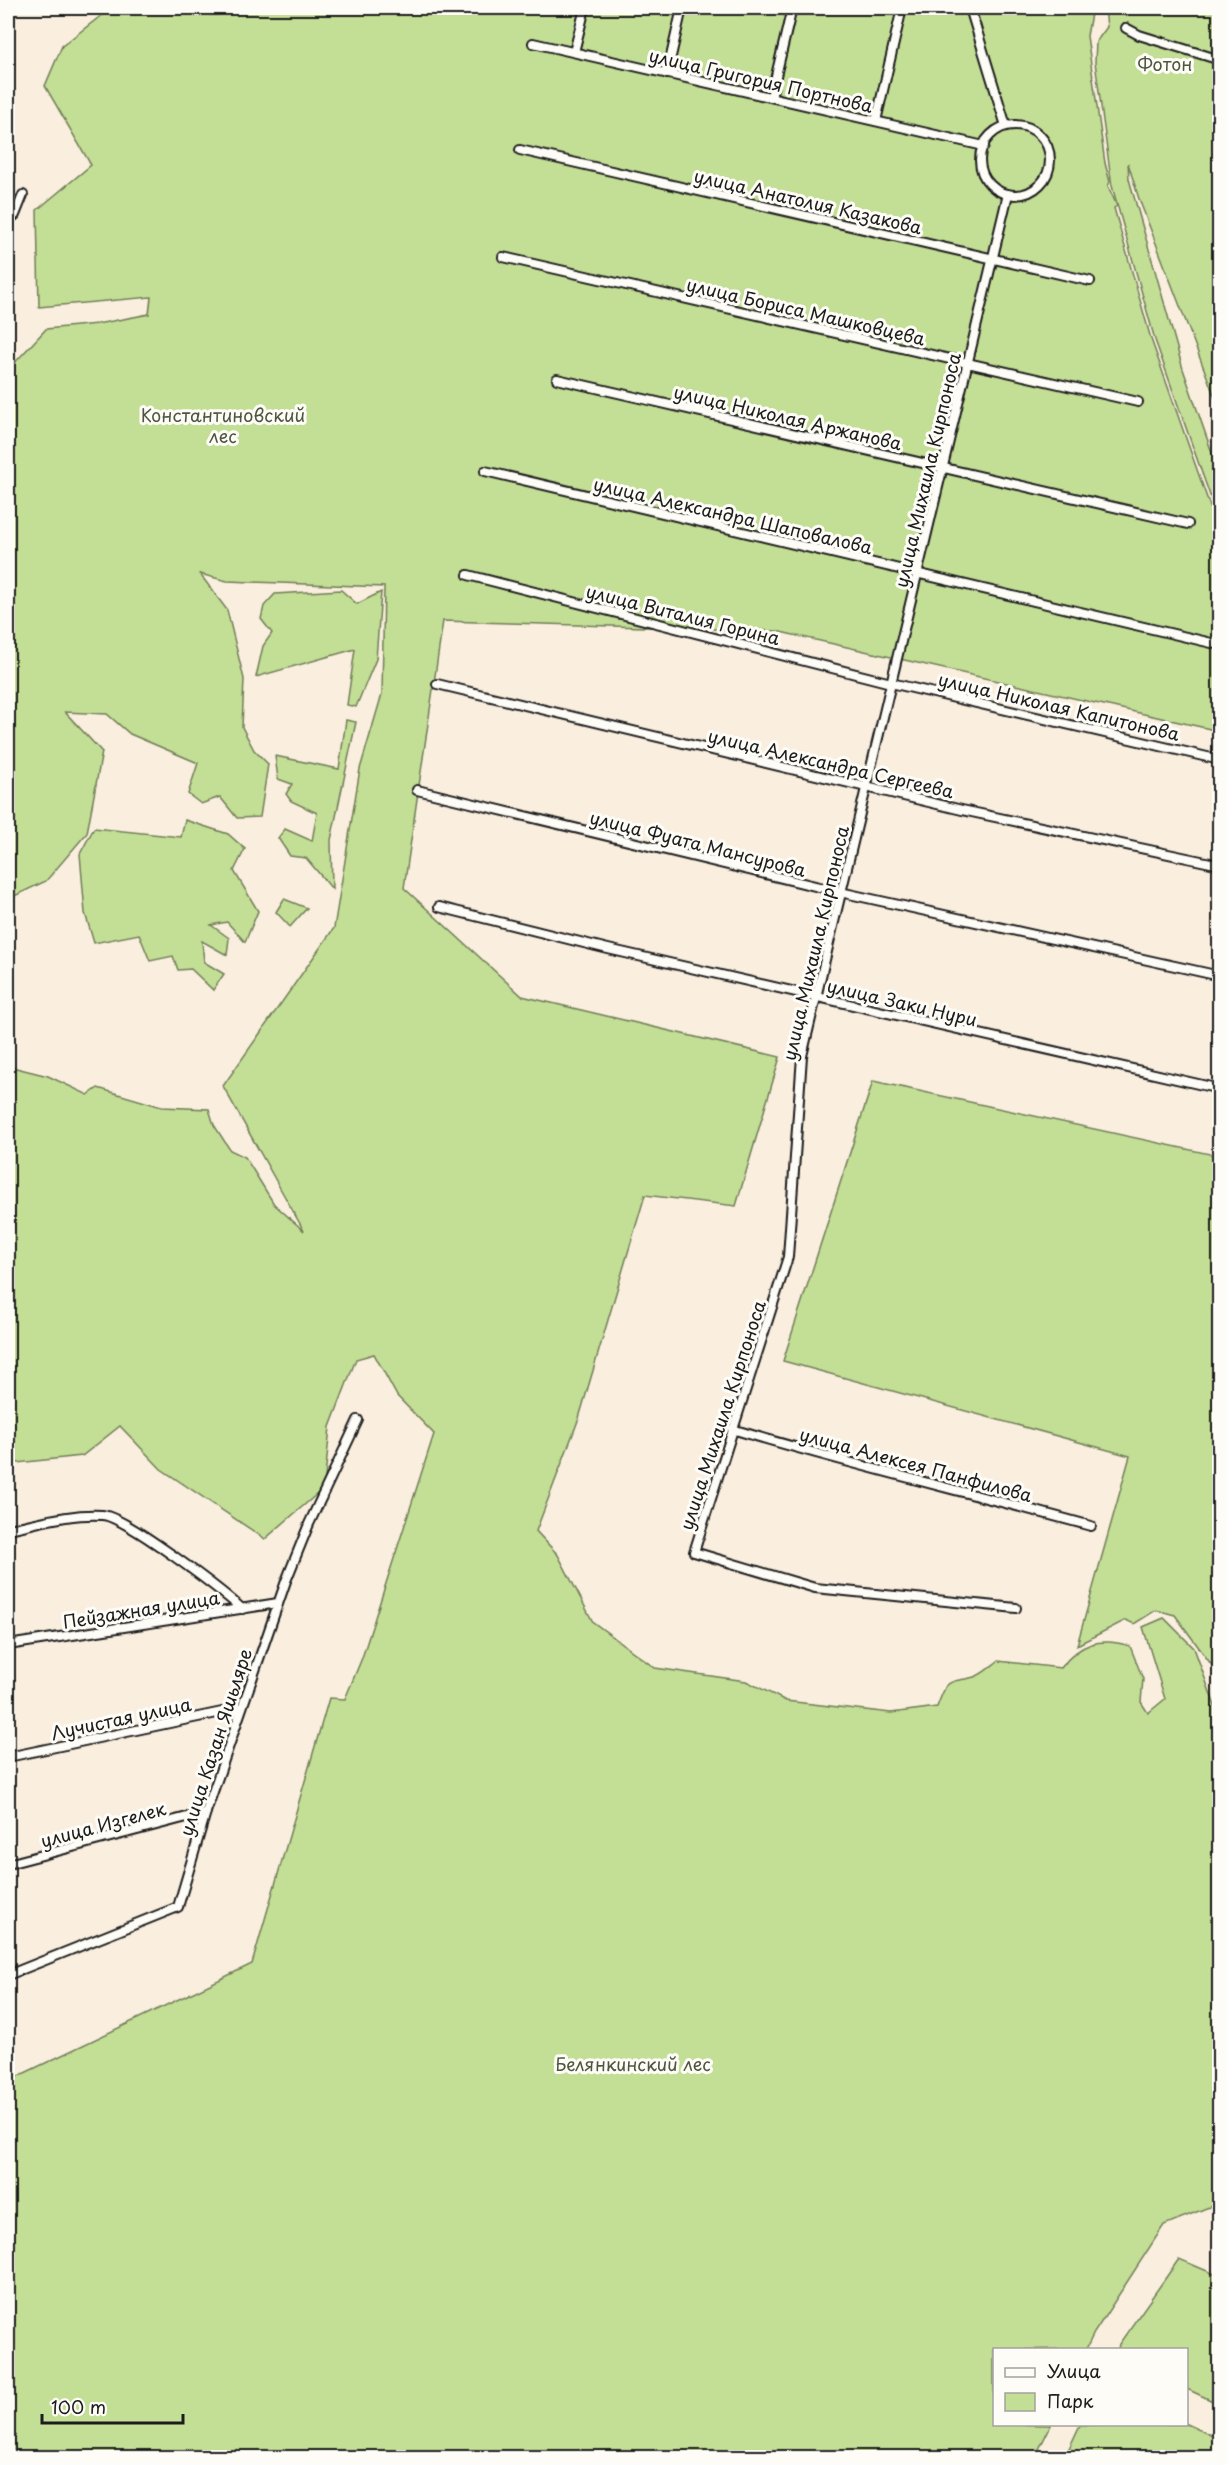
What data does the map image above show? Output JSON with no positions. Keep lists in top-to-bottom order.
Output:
{
  "streets": {
    "street": [
      "улица Григория Портнова",
      "улица Анатолия Казакова",
      "улица Бориса Машковцева",
      "улица Николая Аржанова",
      "улица Михаила Кирпоноса",
      "улица Александра Шаповалова",
      "улица Виталия Горина",
      "улица Николая Капитонова",
      "улица Александра Сергеева",
      "улица Фуата Мансурова",
      "улица Заки Нури",
      "улица Алексея Панфилова",
      "Пейзажная улица",
      "Лучистая улица",
      "улица Казан Яшьляре",
      "улица Изгелек"
    ]
  },
  "crossings": [
    ["улица Григория Портнова", "улица Михаила Кирпоноса"],
    ["улица Анатолия Казакова", "улица Михаила Кирпоноса"],
    ["улица Бориса Машковцева", "улица Михаила Кирпоноса"],
    ["улица Николая Аржанова", "улица Михаила Кирпоноса"],
    ["улица Михаила Кирпоноса", "улица Александра Шаповалова"],
    ["улица Михаила Кирпоноса", "улица Виталия Горина"],
    ["улица Михаила Кирпоноса", "улица Николая Капитонова"],
    ["улица Михаила Кирпоноса", "улица Александра Сергеева"],
    ["улица Михаила Кирпоноса", "улица Фуата Мансурова"],
    ["улица Михаила Кирпоноса", "улица Заки Нури"],
    ["улица Михаила Кирпоноса", "улица Алексея Панфилова"],
    ["улица Виталия Горина", "улица Николая Капитонова"],
    ["Пейзажная улица", "улица Казан Яшьляре"],
    ["Лучистая улица", "улица Казан Яшьляре"],
    ["улица Казан Яшьляре", "улица Изгелек"]
  ],
  "parks": ["Фотон", "Константиновский лес", "Белянкинский лес"],
  "legend": ["Улица", "Парк"],
  "scale_bar": "100 m"
}
